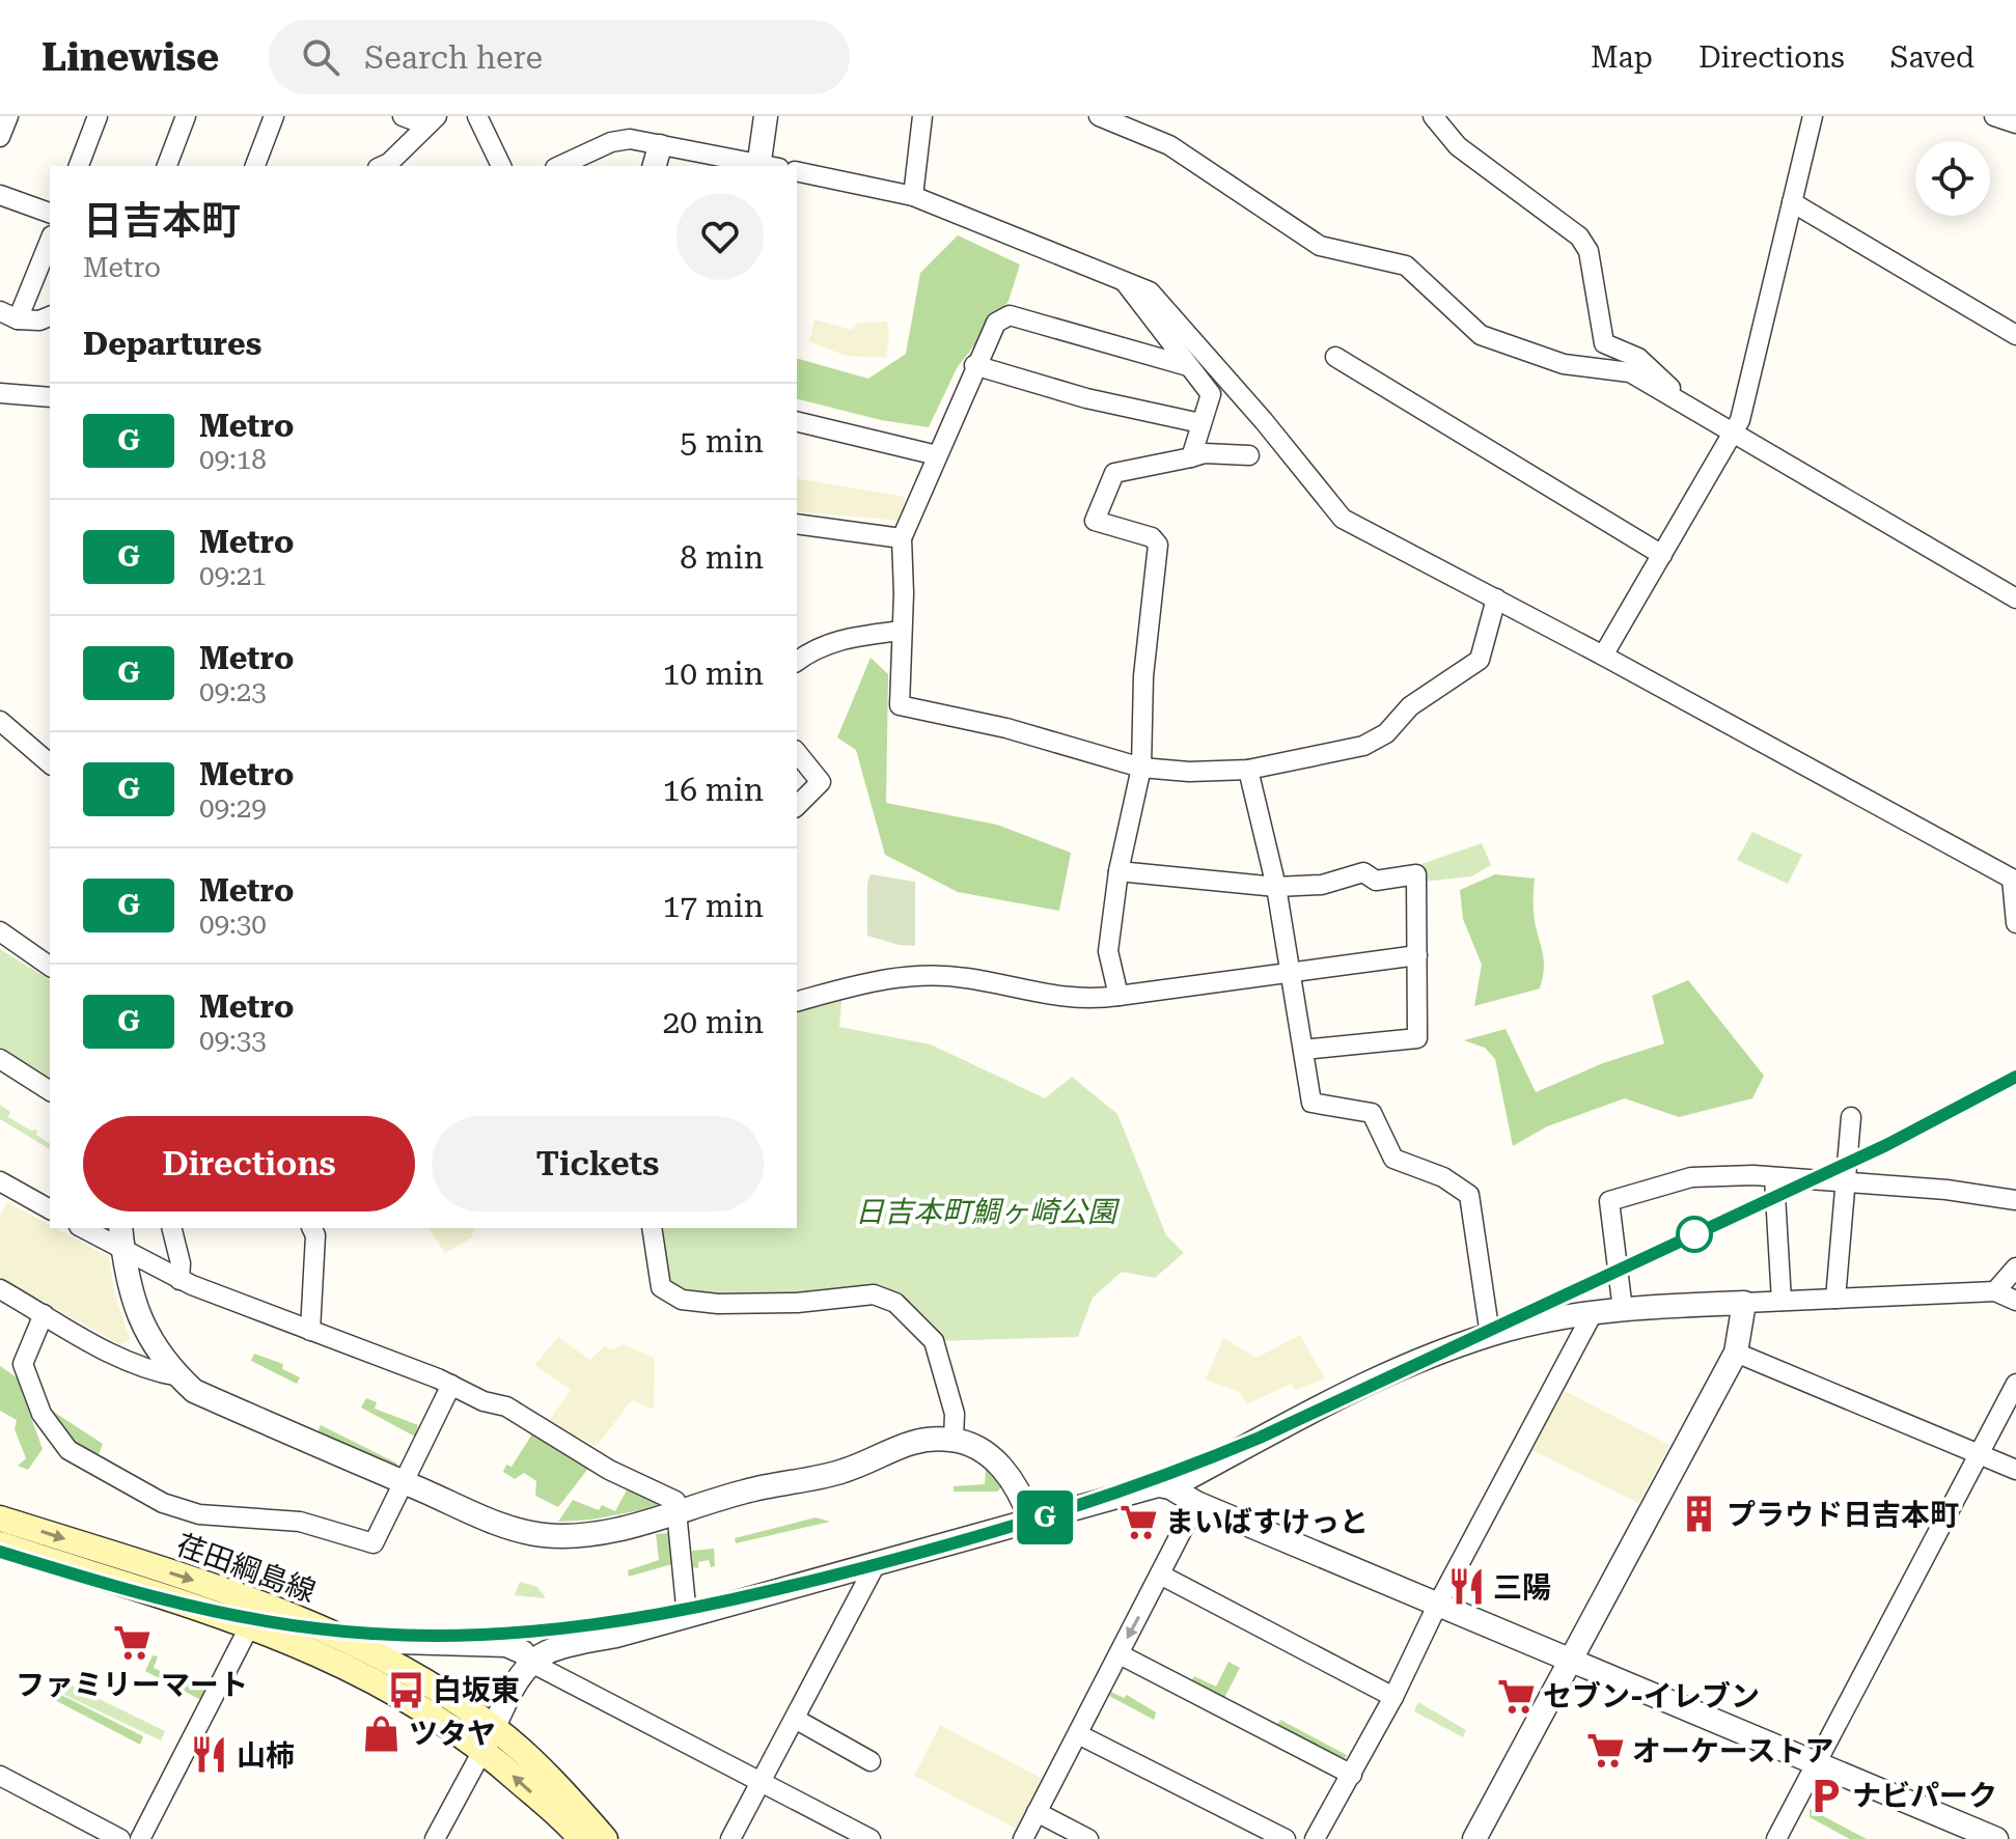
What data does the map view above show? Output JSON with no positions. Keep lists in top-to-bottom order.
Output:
{
  "streets": {
    "main road": ["荏田綱島線"]
  },
  "parks": ["日吉本町鯛ヶ崎公園"],
  "places": {
    "building": ["プラウド日吉本町"],
    "supermarket": [
      "まいばすけっと",
      "ファミリーマート",
      "セブン-イレブン",
      "オーケーストア"
    ],
    "restaurant": ["三陽", "山柿"],
    "bus stop": ["白坂東"],
    "shop": ["ツタヤ"],
    "parking": ["ナビパーク"]
  },
  "lines": ["metro line G"],
  "page": {
    "header": "Linewise",
    "search": "Search here",
    "nav": ["Map", "Directions", "Saved"],
    "on_map": "G",
    "heading": [
      ["日吉本町", "Metro"],
      "Departures"
    ],
    "list": [
      {
        "mark": "G",
        "name": "Metro",
        "note": "09:18",
        "value": "5 min"
      },
      {
        "mark": "G",
        "name": "Metro",
        "note": "09:21",
        "value": "8 min"
      },
      {
        "mark": "G",
        "name": "Metro",
        "note": "09:23",
        "value": "10 min"
      },
      {
        "mark": "G",
        "name": "Metro",
        "note": "09:29",
        "value": "16 min"
      },
      {
        "mark": "G",
        "name": "Metro",
        "note": "09:30",
        "value": "17 min"
      },
      {
        "mark": "G",
        "name": "Metro",
        "note": "09:33",
        "value": "20 min"
      }
    ],
    "buttons": ["Directions", "Tickets"]
  }
}
